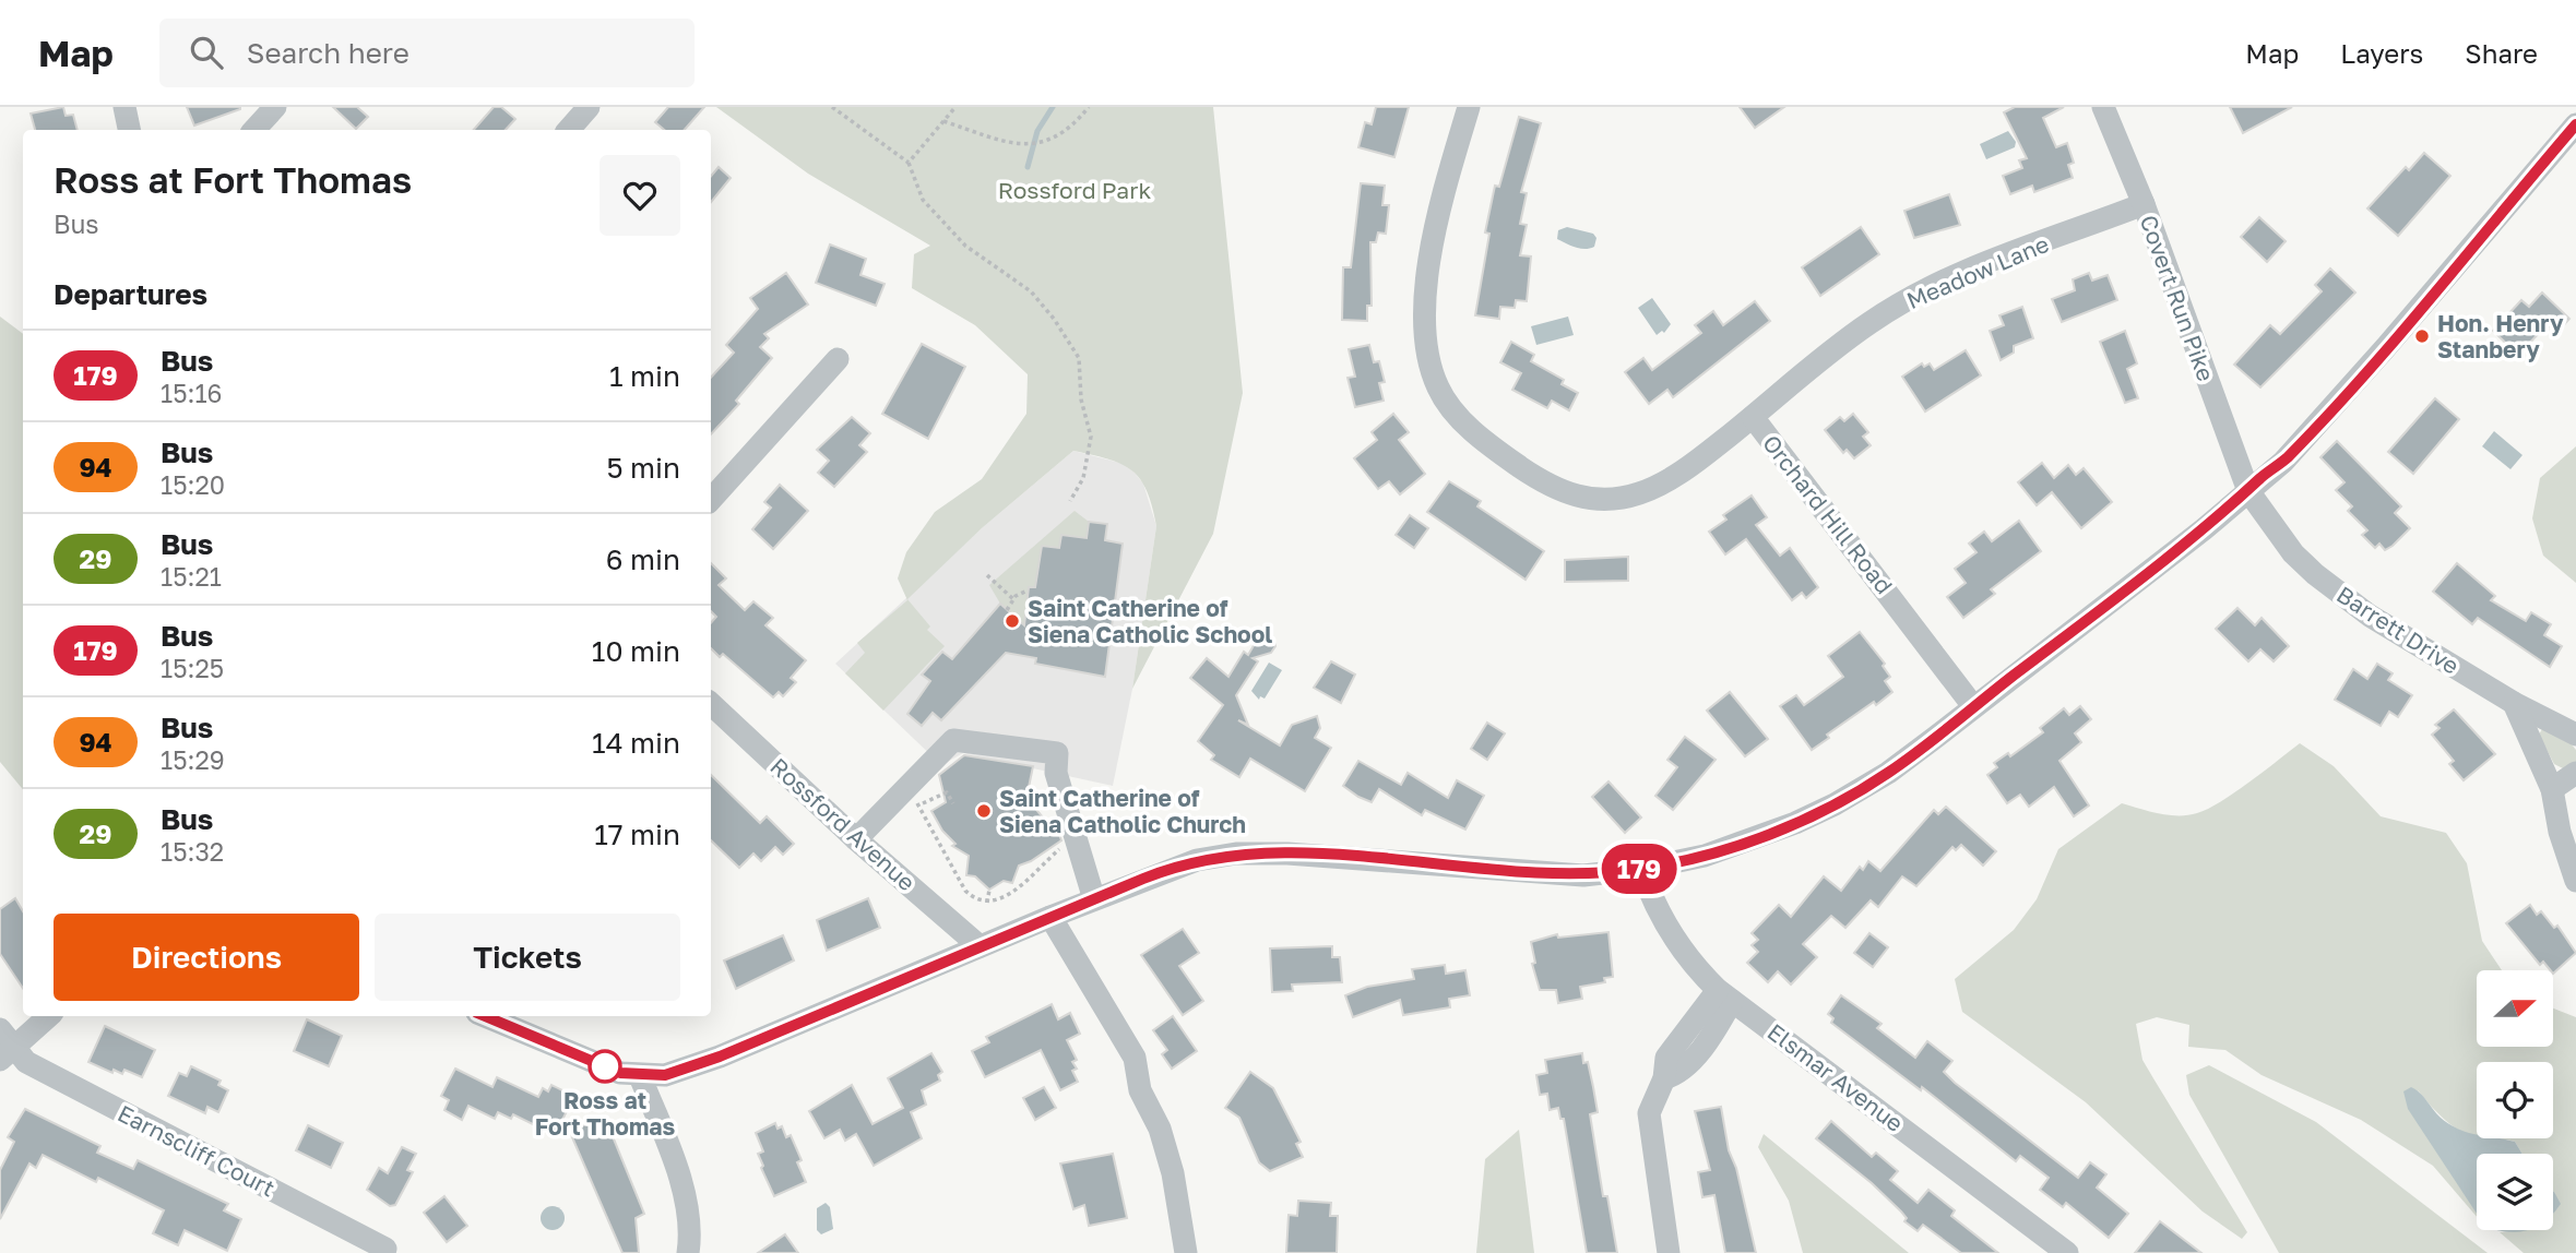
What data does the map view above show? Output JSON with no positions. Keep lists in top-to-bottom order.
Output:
{
  "streets": {
    "street": [
      "Meadow Lane",
      "Covert Run Pike",
      "Orchard Hill Road",
      "Barrett Drive",
      "Rossford Avenue",
      "Elsmar Avenue",
      "Earnscliff Court"
    ]
  },
  "crossings": [
    ["Meadow Lane", "Covert Run Pike"],
    ["Meadow Lane", "Orchard Hill Road"],
    ["Covert Run Pike", "Barrett Drive"]
  ],
  "parks": ["Rossford Park"],
  "places": [
    "Hon. Henry Stanbery",
    "Saint Catherine of Siena Catholic School",
    "Saint Catherine of Siena Catholic Church",
    "Ross at Fort Thomas"
  ],
  "lines": ["bus line 179"],
  "north": "right",
  "page": {
    "header": "Map",
    "search": "Search here",
    "nav": ["Map", "Layers", "Share"],
    "on_map": "179",
    "heading": [
      ["Ross at Fort Thomas", "Bus"],
      "Departures"
    ],
    "list": [
      {
        "mark": "179",
        "name": "Bus",
        "note": "15:16",
        "value": "1 min"
      },
      {
        "mark": "94",
        "name": "Bus",
        "note": "15:20",
        "value": "5 min"
      },
      {
        "mark": "29",
        "name": "Bus",
        "note": "15:21",
        "value": "6 min"
      },
      {
        "mark": "179",
        "name": "Bus",
        "note": "15:25",
        "value": "10 min"
      },
      {
        "mark": "94",
        "name": "Bus",
        "note": "15:29",
        "value": "14 min"
      },
      {
        "mark": "29",
        "name": "Bus",
        "note": "15:32",
        "value": "17 min"
      }
    ],
    "buttons": ["Directions", "Tickets"]
  }
}
